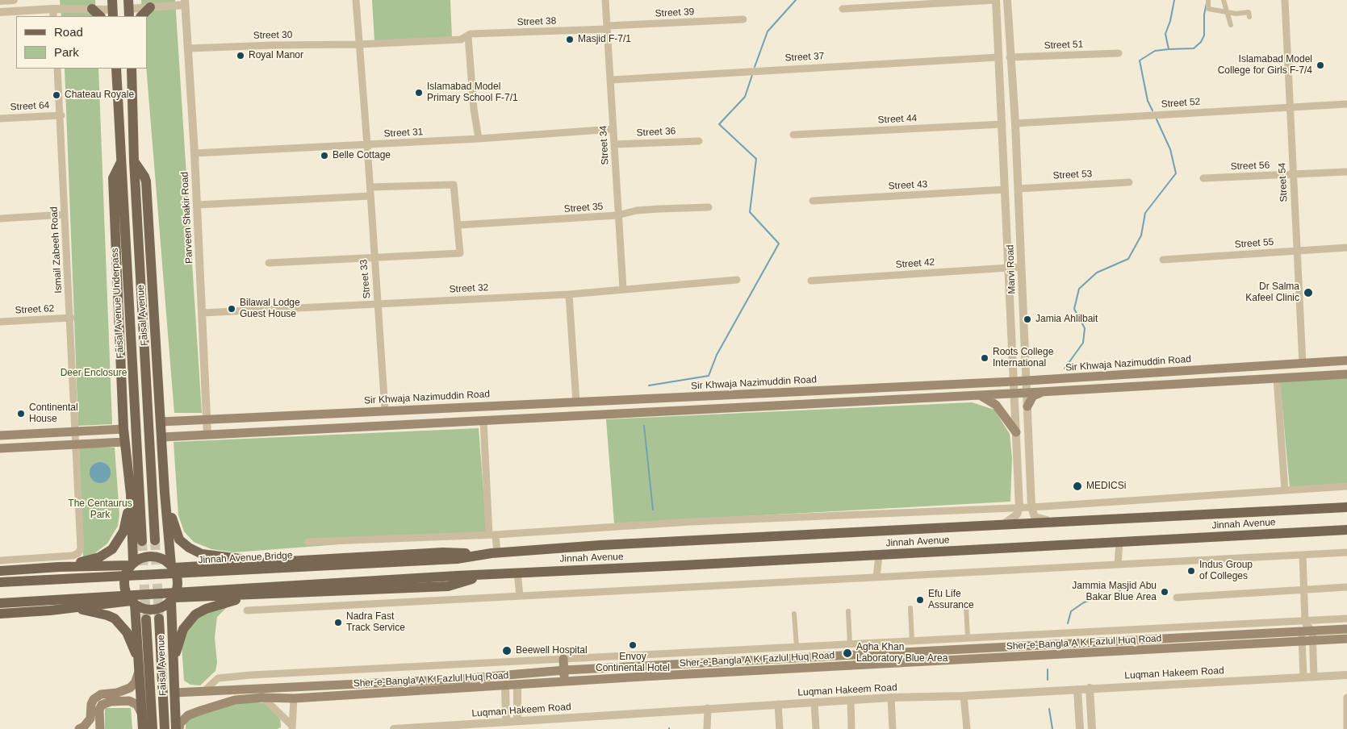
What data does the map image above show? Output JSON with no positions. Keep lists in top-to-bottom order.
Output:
{
  "streets": {
    "main road": [
      "Faisal Avenue Underpass",
      "Faisal Avenue",
      "Sir Khwaja Nazimuddin Road",
      "Jinnah Avenue",
      "Jinnah Avenue Bridge",
      "Sher-e-Bangla A K Fazlul Huq Road"
    ],
    "street": [
      "Street 39",
      "Street 38",
      "Street 30",
      "Street 51",
      "Street 37",
      "Street 52",
      "Street 64",
      "Street 44",
      "Street 36",
      "Street 31",
      "Street 34",
      "Street 56",
      "Street 53",
      "Street 54",
      "Street 43",
      "Street 35",
      "Parveen Shakir Road",
      "Street 55",
      "Ismail Zabeeh Road",
      "Street 42",
      "Marvi Road",
      "Street 33",
      "Street 32",
      "Street 62",
      "Luqman Hakeem Road"
    ]
  },
  "crossings": [
    ["Street 39", "Street 38"],
    ["Street 39", "Street 34"],
    ["Street 38", "Street 30"],
    ["Street 38", "Street 34"],
    ["Street 38", "Street 33"],
    ["Street 30", "Parveen Shakir Road"],
    ["Street 30", "Street 33"],
    ["Street 51", "Marvi Road"],
    ["Street 37", "Street 34"],
    ["Street 37", "Marvi Road"],
    ["Street 52", "Street 54"],
    ["Street 52", "Marvi Road"],
    ["Street 64", "Ismail Zabeeh Road"],
    ["Street 44", "Marvi Road"],
    ["Street 36", "Street 34"],
    ["Street 31", "Street 34"],
    ["Street 31", "Parveen Shakir Road"],
    ["Street 31", "Street 33"],
    ["Street 34", "Street 35"],
    ["Street 34", "Street 32"],
    ["Street 56", "Street 54"],
    ["Street 53", "Marvi Road"],
    ["Street 54", "Street 55"],
    ["Street 54", "Sir Khwaja Nazimuddin Road"],
    ["Street 43", "Marvi Road"],
    ["Parveen Shakir Road", "Street 32"],
    ["Parveen Shakir Road", "Sir Khwaja Nazimuddin Road"],
    ["Ismail Zabeeh Road", "Street 62"],
    ["Street 42", "Marvi Road"],
    ["Marvi Road", "Sir Khwaja Nazimuddin Road"],
    ["Street 33", "Street 32"],
    ["Street 33", "Sir Khwaja Nazimuddin Road"],
    ["Faisal Avenue", "Sir Khwaja Nazimuddin Road"],
    ["Faisal Avenue", "Sher-e-Bangla A K Fazlul Huq Road"],
    ["Jinnah Avenue", "Jinnah Avenue Bridge"]
  ],
  "parks": ["Deer Enclosure", "The Centaurus Park"],
  "places": [
    "Masjid F-7/1",
    "Royal Manor",
    "Islamabad Model College for Girls F-7/4",
    "Islamabad Model Primary School F-7/1",
    "Chateau Royale",
    "Belle Cottage",
    "Dr Salma Kafeel Clinic",
    "Bilawal Lodge Guest House",
    "Jamia Ahlilbait",
    "Roots College International",
    "Continental House",
    "MEDICSi",
    "Indus Group of Colleges",
    "Jammia Masjid Abu Bakar Blue Area",
    "Efu Life Assurance",
    "Nadra Fast Track Service",
    "Envoy Continental Hotel",
    "Beewell Hospital",
    "Agha Khan Laboratory Blue Area"
  ],
  "legend": ["Road", "Park"]
}
